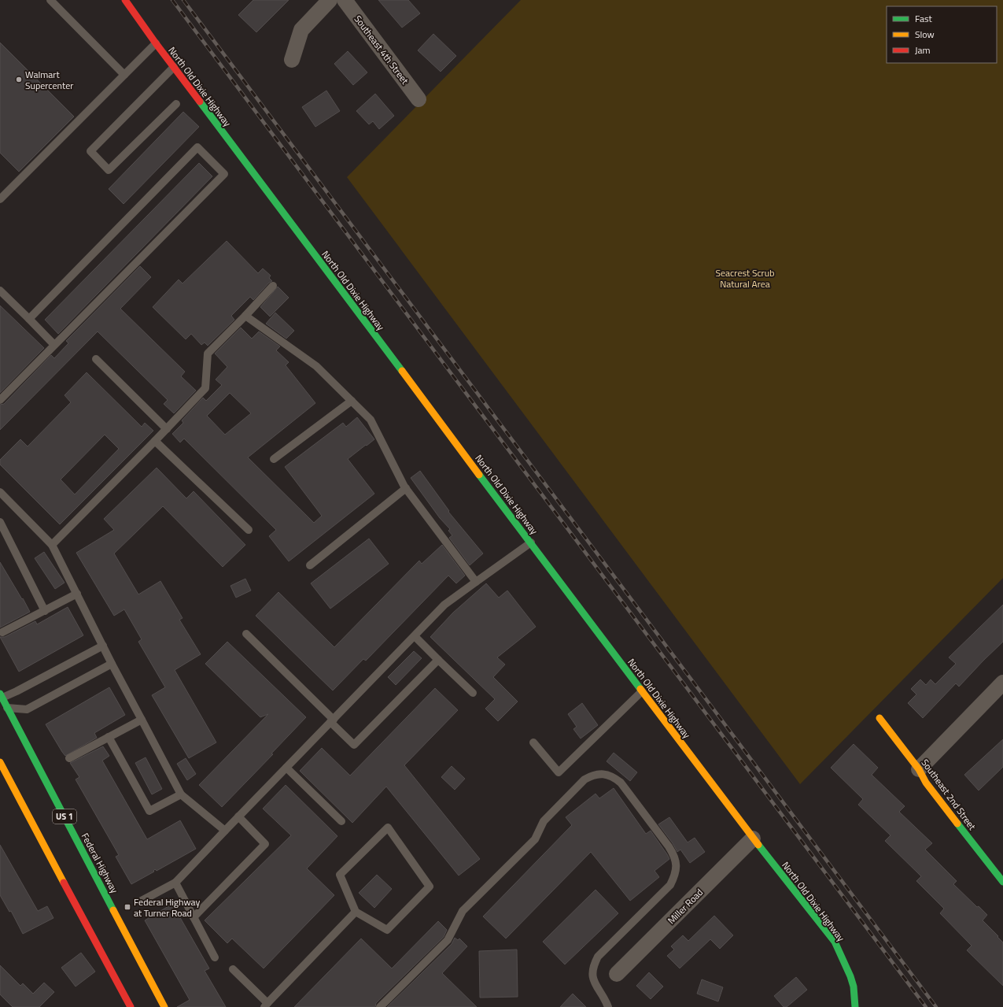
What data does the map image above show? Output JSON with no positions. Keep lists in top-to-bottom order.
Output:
{
  "streets": {
    "street": [
      "Southeast 4th Street",
      "North Old Dixie Highway",
      "Southeast 2nd Street",
      "US 1",
      "Federal Highway",
      "Miller Road"
    ]
  },
  "crossings": [
    ["North Old Dixie Highway", "Miller Road"]
  ],
  "parks": ["Seacrest Scrub Natural Area"],
  "places": {
    "other": ["Walmart Supercenter"],
    "transit": ["Federal Highway at Turner Road"]
  },
  "legend": ["Fast", "Slow", "Jam"]
}
